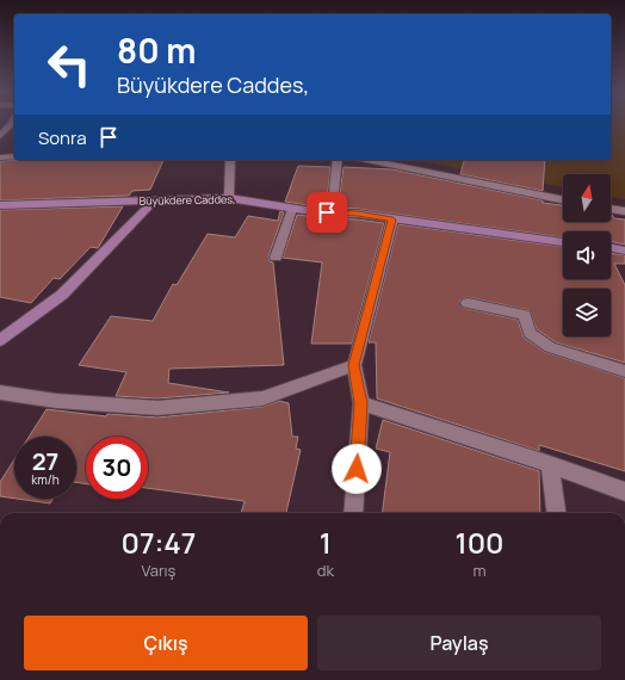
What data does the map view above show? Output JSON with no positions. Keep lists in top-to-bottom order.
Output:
{
  "streets": {
    "street": ["Büyükdere Caddes,"]
  },
  "north": "top",
  "page": {
    "turn": ["80 m", "Büyükdere Caddes,"],
    "then": "Sonra",
    "speed": "27 km/h",
    "limit": "30",
    "eta": [
      "07:47",
      "Varış",
      "1",
      "dk",
      "100",
      "m"
    ],
    "buttons": ["Çıkış", "Paylaş"]
  }
}
